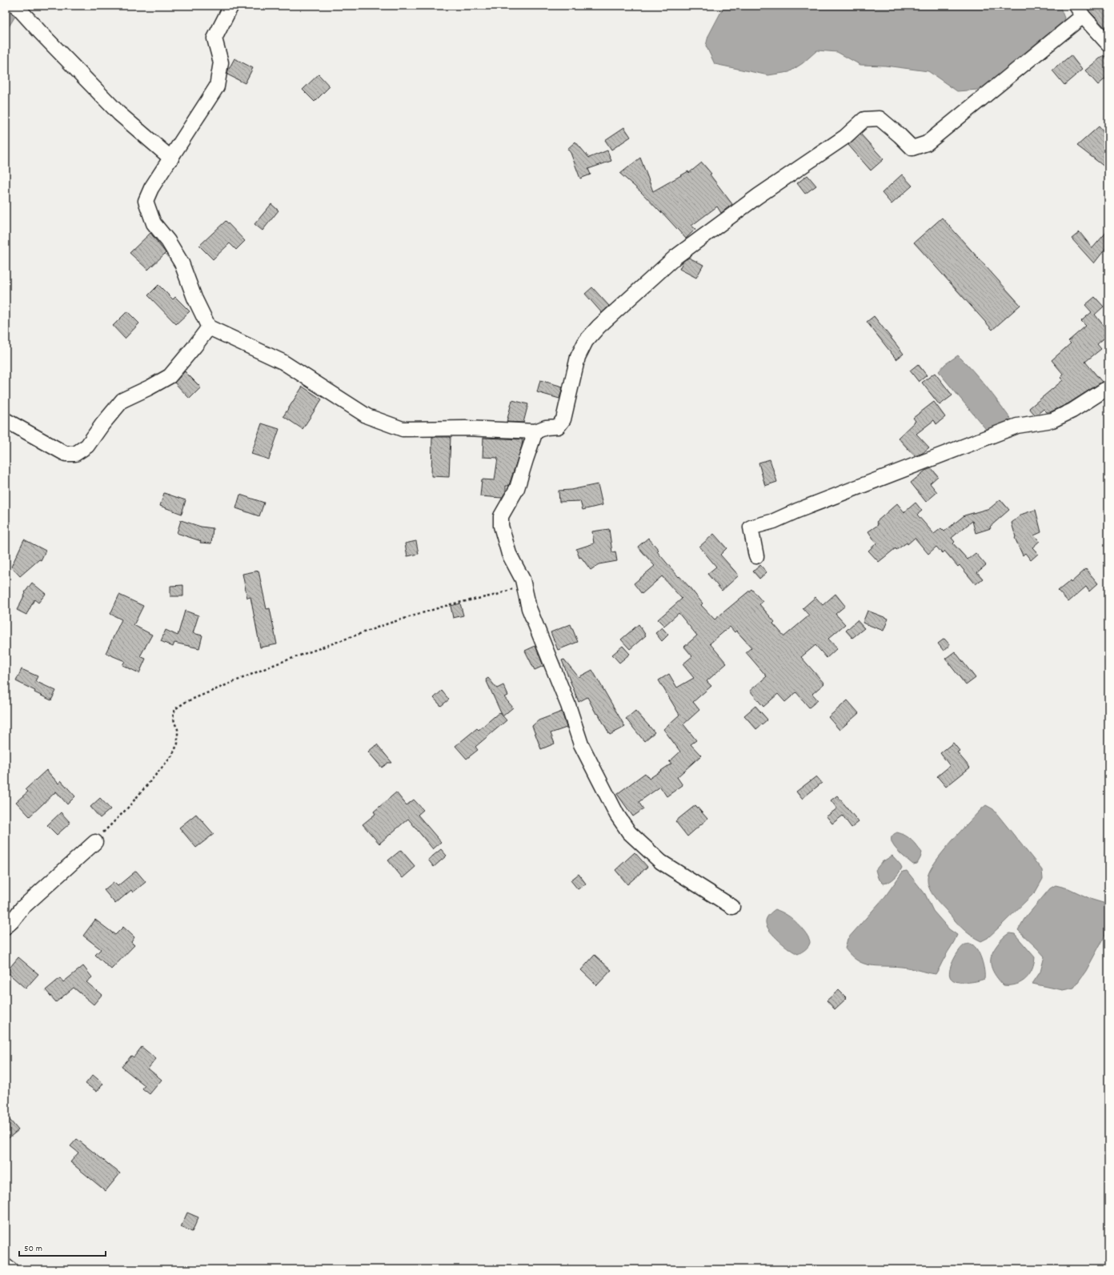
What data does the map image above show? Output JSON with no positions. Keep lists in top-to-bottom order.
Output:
{
  "scale_bar": "50 m"
}
